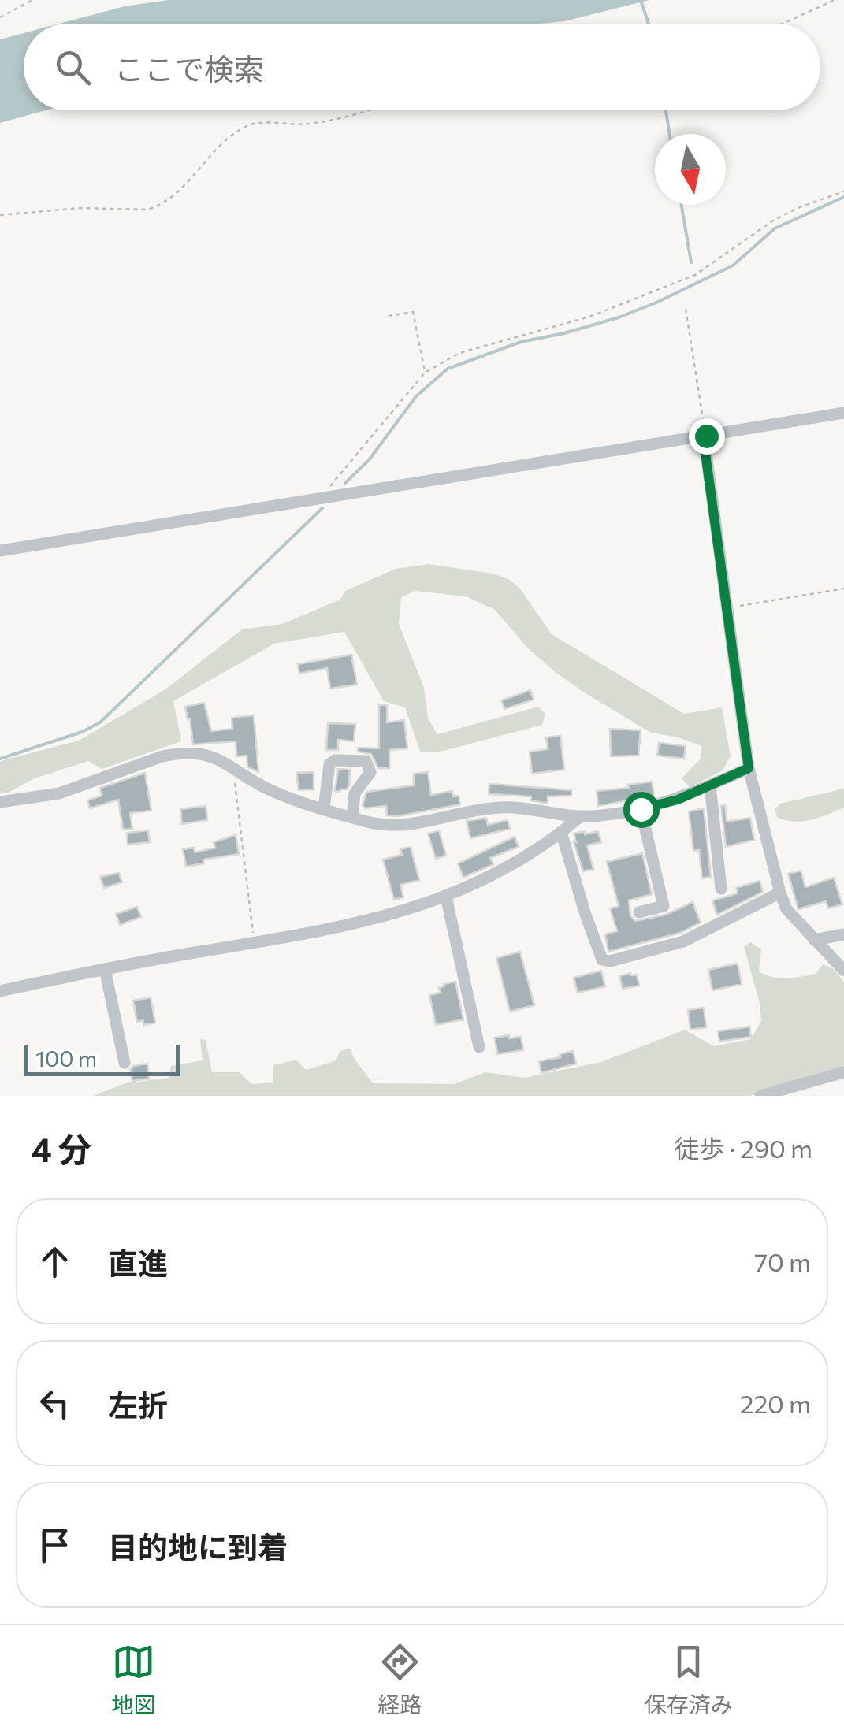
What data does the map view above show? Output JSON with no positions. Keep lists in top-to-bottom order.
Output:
{
  "scale_bar": "100 m",
  "north": "bottom",
  "page": {
    "search": "ここで検索",
    "scale": "100 m",
    "heading": ["4 分", "徒歩 · 290 m"],
    "list": [
      ["直進", "70 m"],
      ["左折", "220 m"],
      "目的地に到着"
    ],
    "nav": ["地図", "経路", "保存済み"]
  }
}
